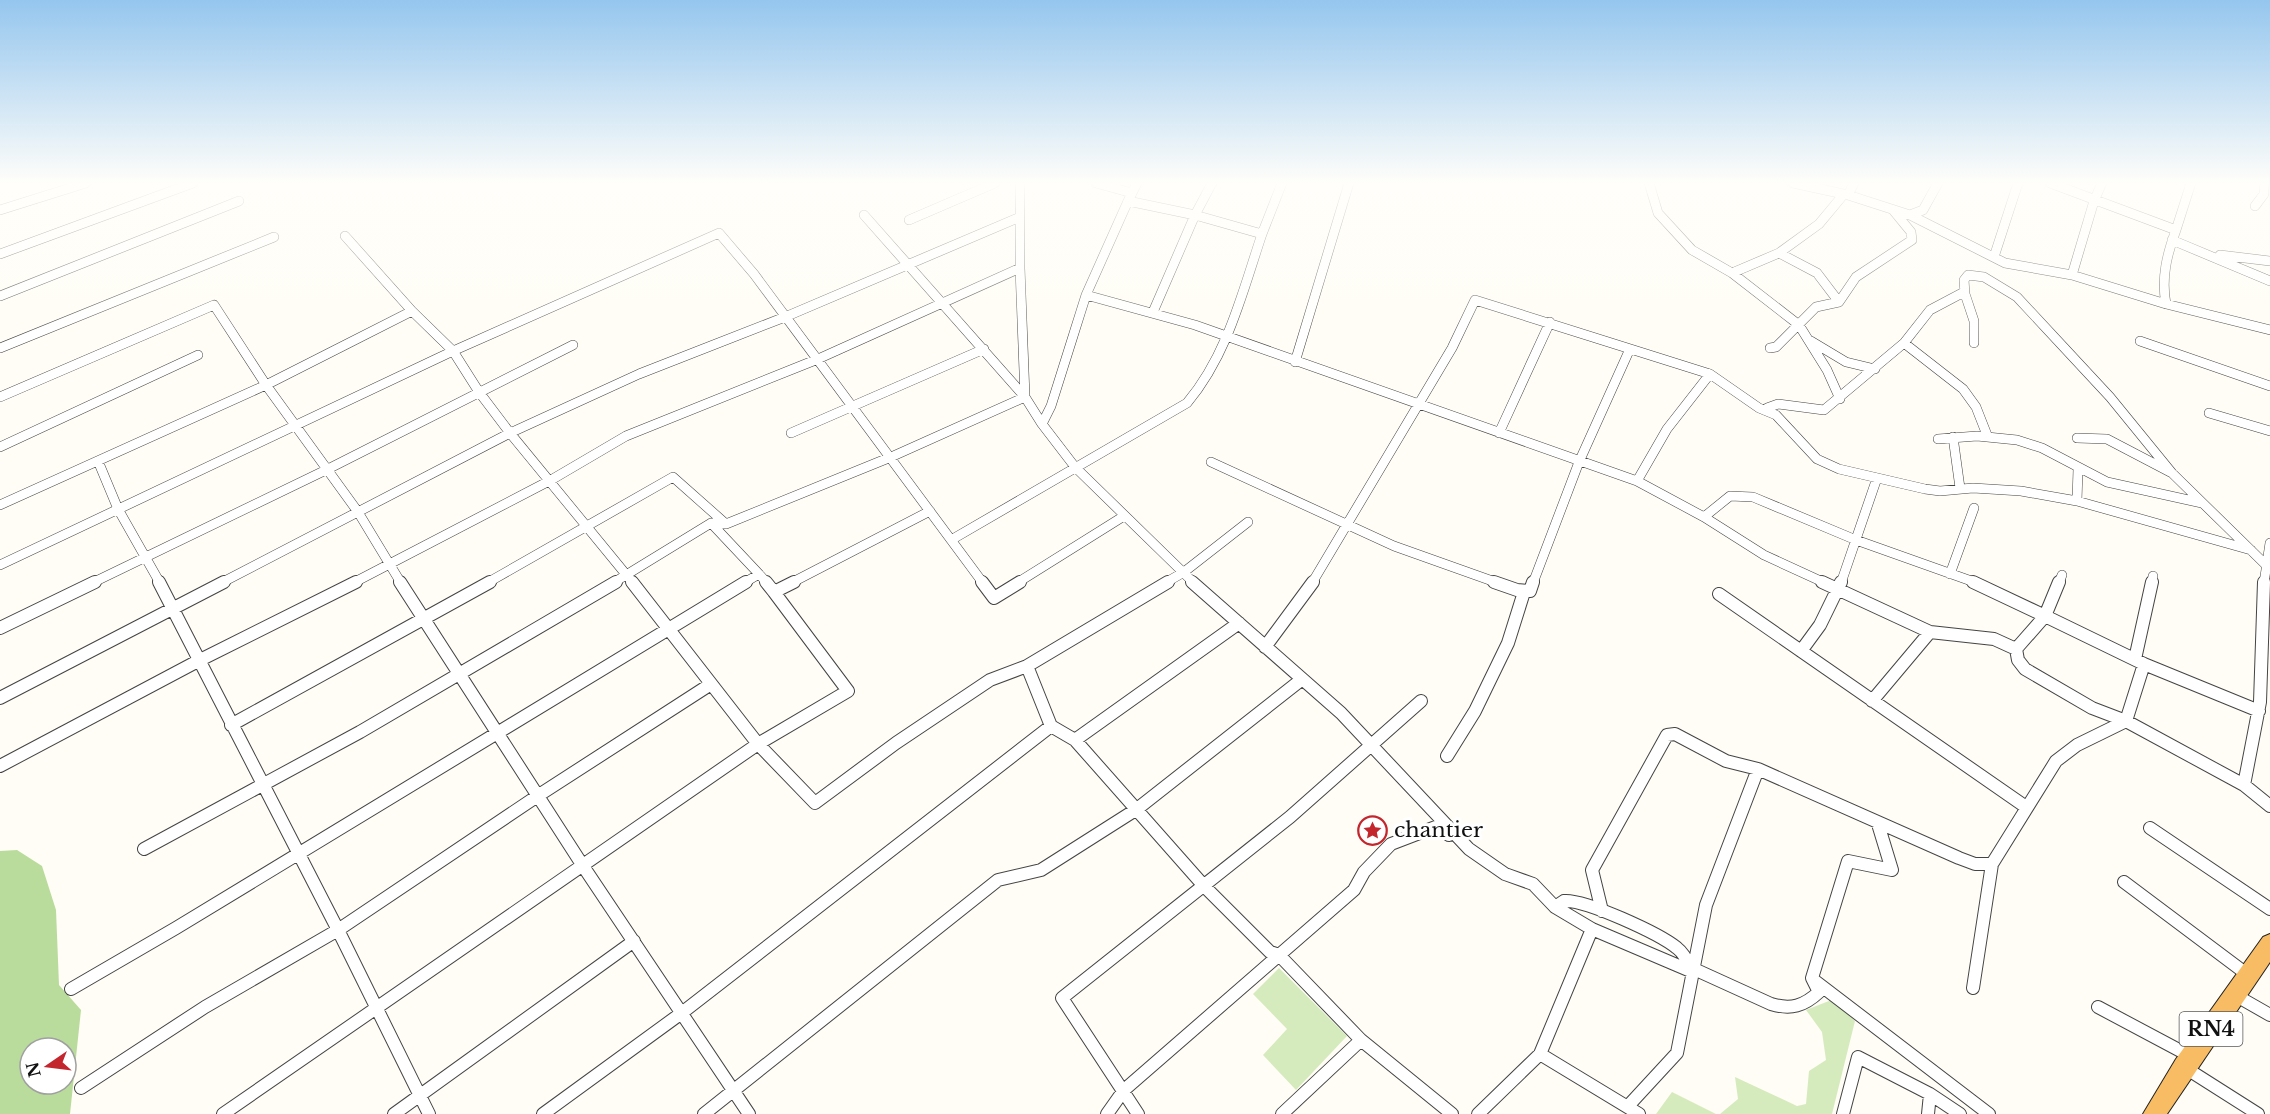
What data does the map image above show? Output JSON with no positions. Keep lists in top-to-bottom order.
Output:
{
  "streets": {
    "highway": ["RN4"]
  },
  "places": {
    "place": ["chantier"]
  },
  "north": "left"
}
